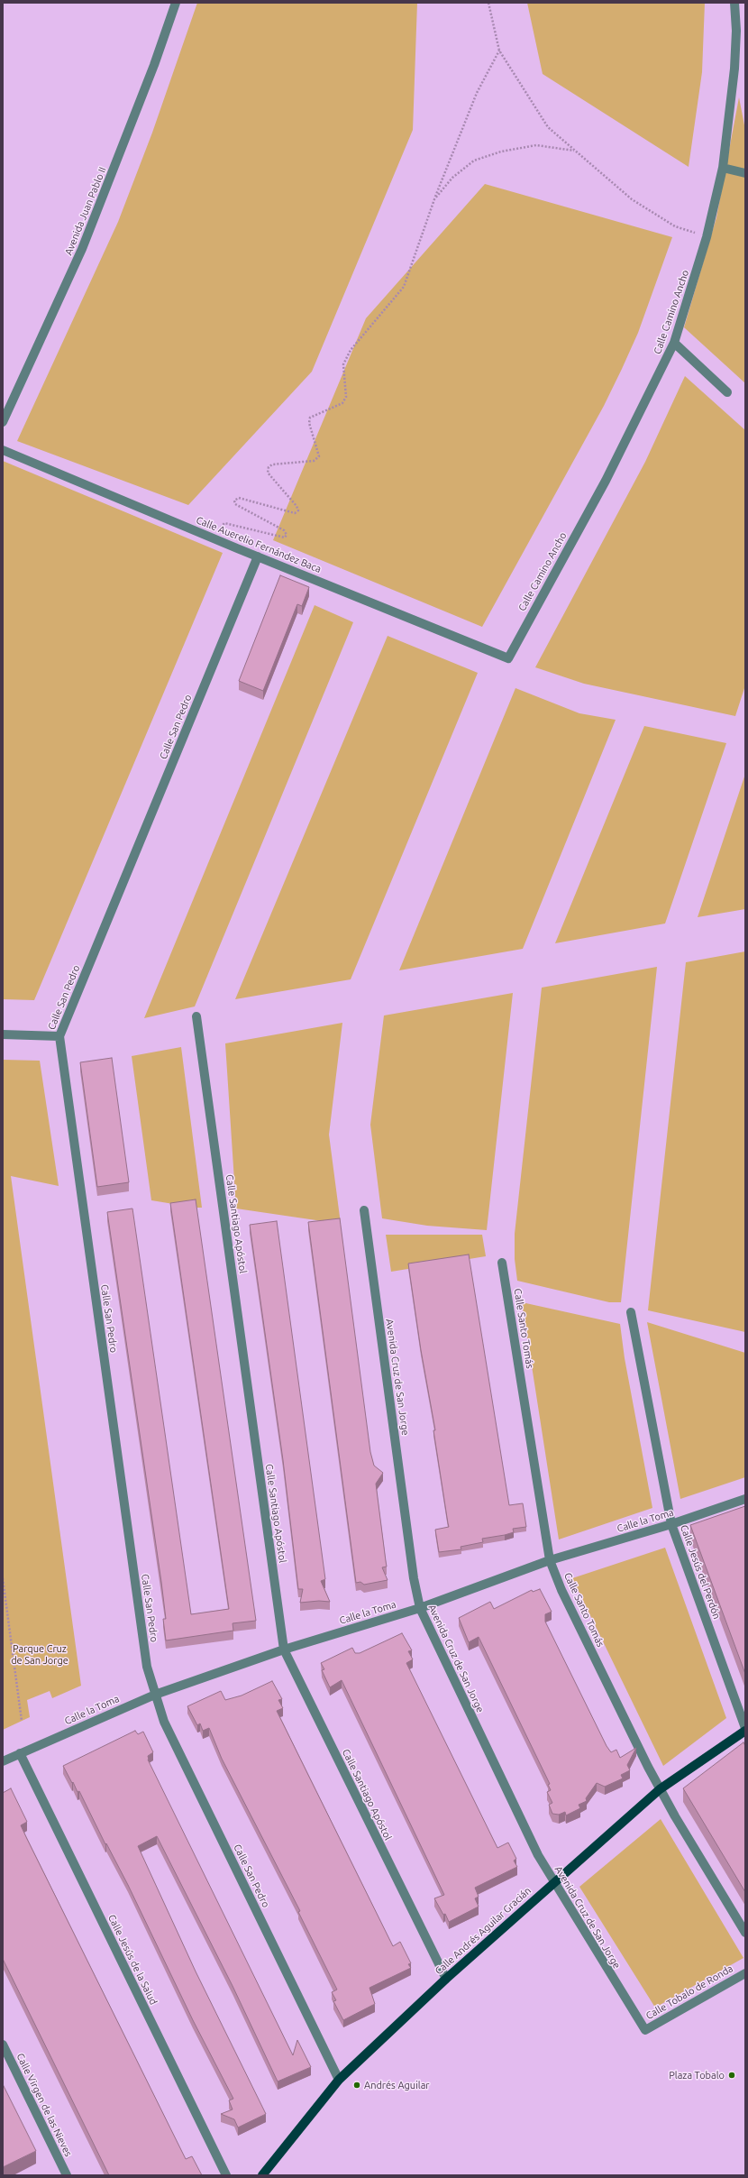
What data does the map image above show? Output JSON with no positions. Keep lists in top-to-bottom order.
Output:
{
  "streets": {
    "main road": ["Calle Andrés Aguilar Gracián"],
    "street": [
      "Avenida Juan Pablo II",
      "Calle Camino Ancho",
      "Calle Auerelio Fernández Baca",
      "Calle San Pedro",
      "Calle Santiago Apóstol",
      "Calle Santo Tomás",
      "Avenida Cruz de San Jorge",
      "Calle la Toma",
      "Calle Jesús del Perdón",
      "Calle Jesús de la Salud",
      "Calle Tobalo de Ronda",
      "Calle Virgen de las Nieves"
    ]
  },
  "crossings": [
    ["Calle Camino Ancho", "Calle Auerelio Fernández Baca"],
    ["Calle Auerelio Fernández Baca", "Calle San Pedro"],
    ["Calle San Pedro", "Calle la Toma"],
    ["Calle San Pedro", "Calle Andrés Aguilar Gracián"],
    ["Calle Santiago Apóstol", "Calle la Toma"],
    ["Calle Santiago Apóstol", "Calle Andrés Aguilar Gracián"],
    ["Calle Santo Tomás", "Calle la Toma"],
    ["Calle Santo Tomás", "Calle Andrés Aguilar Gracián"],
    ["Avenida Cruz de San Jorge", "Calle la Toma"],
    ["Avenida Cruz de San Jorge", "Calle Andrés Aguilar Gracián"],
    ["Avenida Cruz de San Jorge", "Calle Tobalo de Ronda"],
    ["Calle la Toma", "Calle Jesús del Perdón"],
    ["Calle la Toma", "Calle Jesús de la Salud"]
  ],
  "parks": ["Parque Cruz de San Jorge"],
  "places": ["Plaza Tobalo", "Andrés Aguilar"]
}
